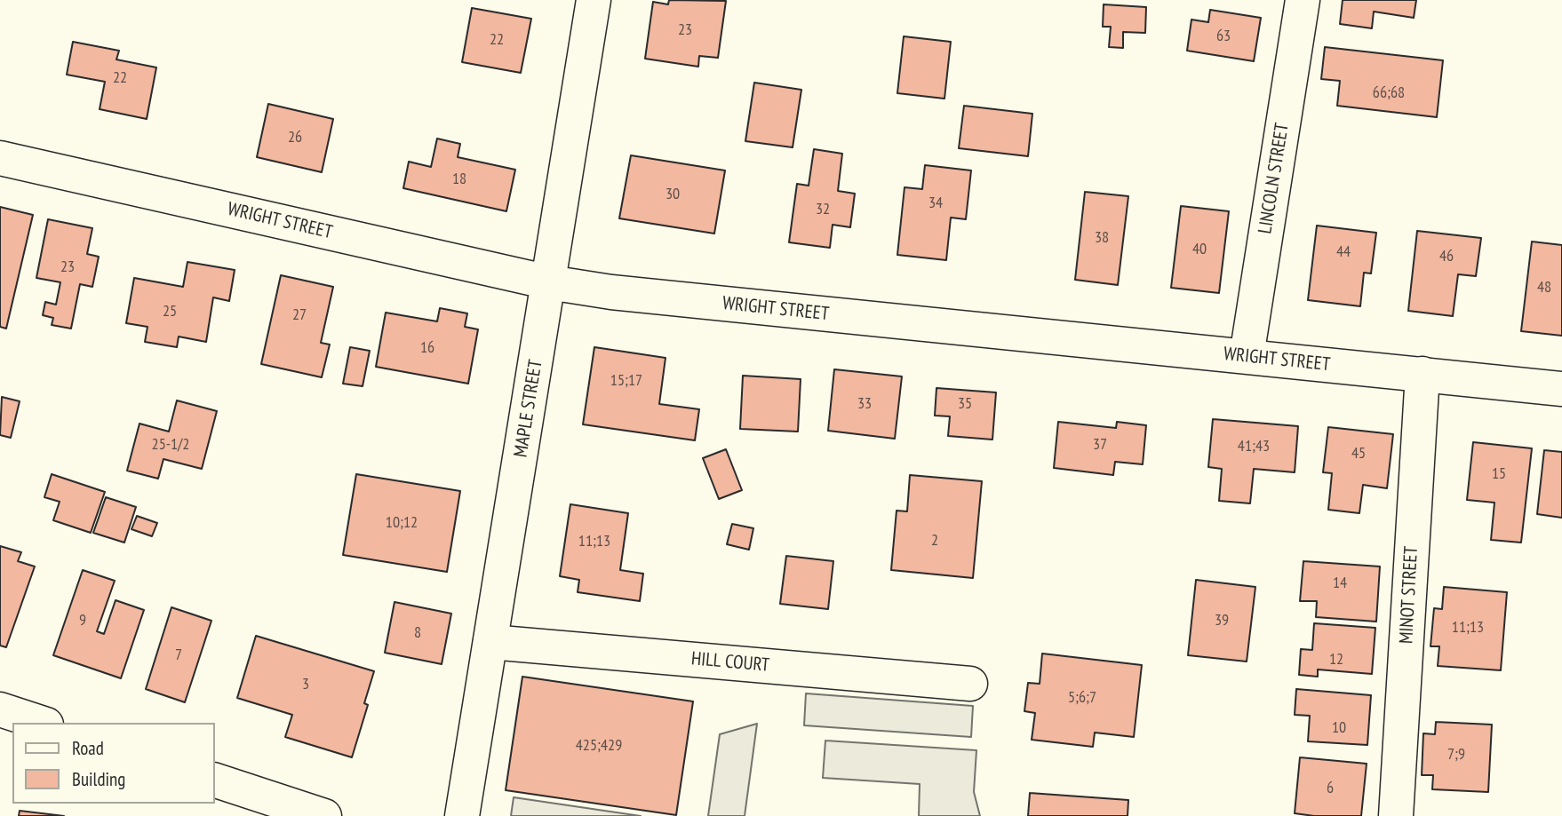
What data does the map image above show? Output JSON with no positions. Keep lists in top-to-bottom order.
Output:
{
  "streets": {
    "street": [
      "LINCOLN STREET",
      "WRIGHT STREET",
      "MAPLE STREET",
      "MINOT STREET",
      "HILL COURT"
    ]
  },
  "crossings": [
    ["LINCOLN STREET", "WRIGHT STREET"],
    ["WRIGHT STREET", "MAPLE STREET"],
    ["WRIGHT STREET", "MINOT STREET"],
    ["MAPLE STREET", "HILL COURT"]
  ],
  "house_numbers": [
    "23",
    "63",
    "22",
    "22",
    "66;68",
    "26",
    "18",
    "30",
    "34",
    "32",
    "38",
    "40",
    "44",
    "46",
    "23",
    "48",
    "25",
    "27",
    "16",
    "15;17",
    "33",
    "35",
    "25-1/2",
    "37",
    "41;43",
    "45",
    "15",
    "10;12",
    "2",
    "11;13",
    "14",
    "9",
    "39",
    "11;13",
    "8",
    "7",
    "12",
    "3",
    "5;6;7",
    "10",
    "425;429",
    "7;9",
    "6"
  ],
  "legend": ["Road", "Building"]
}
